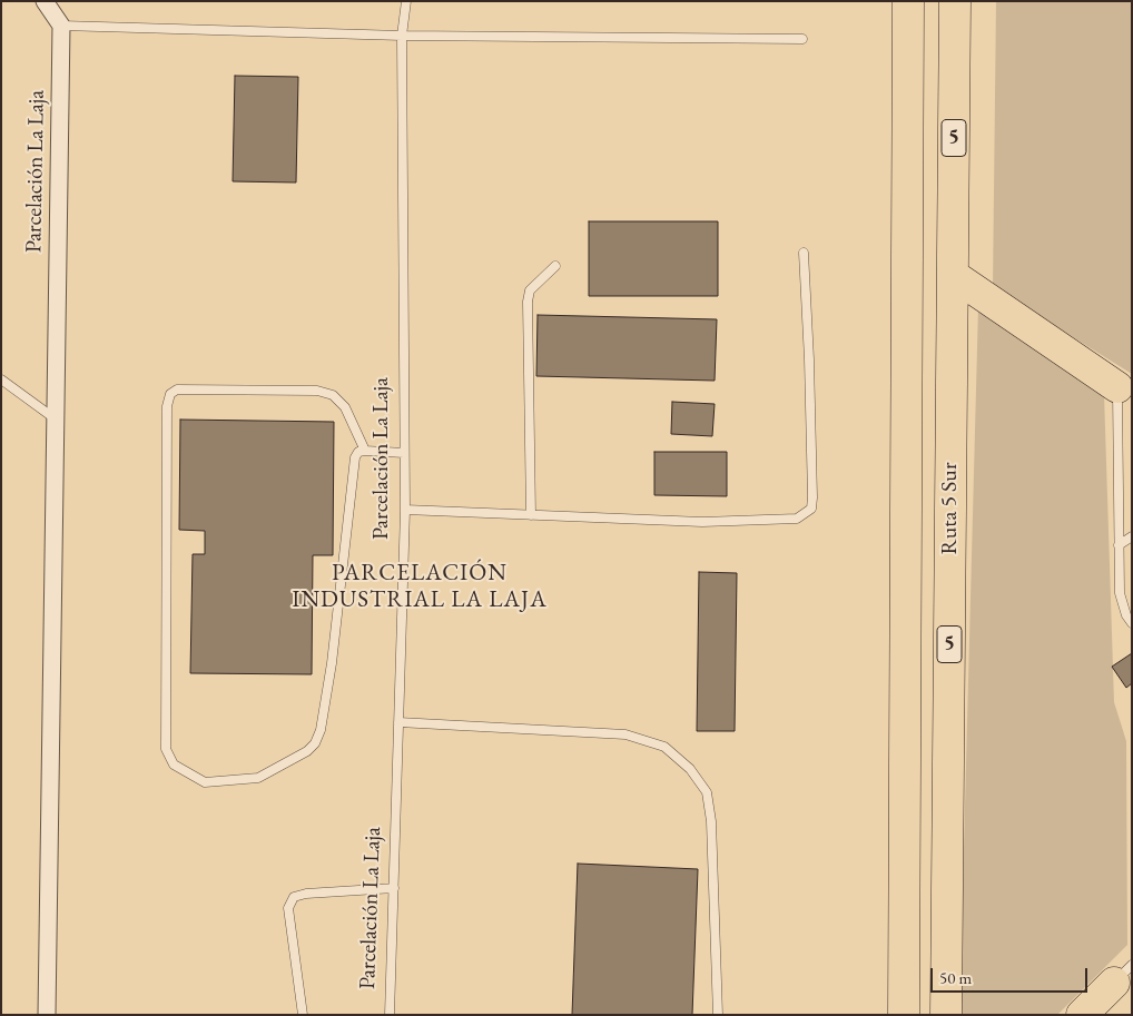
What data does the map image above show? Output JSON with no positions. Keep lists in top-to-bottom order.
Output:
{
  "streets": {
    "highway": ["5", "Ruta 5 Sur"],
    "street": ["Parcelación La Laja"]
  },
  "districts": ["PARCELACIÓN INDUSTRIAL LA LAJA"],
  "scale_bar": "50 m"
}
